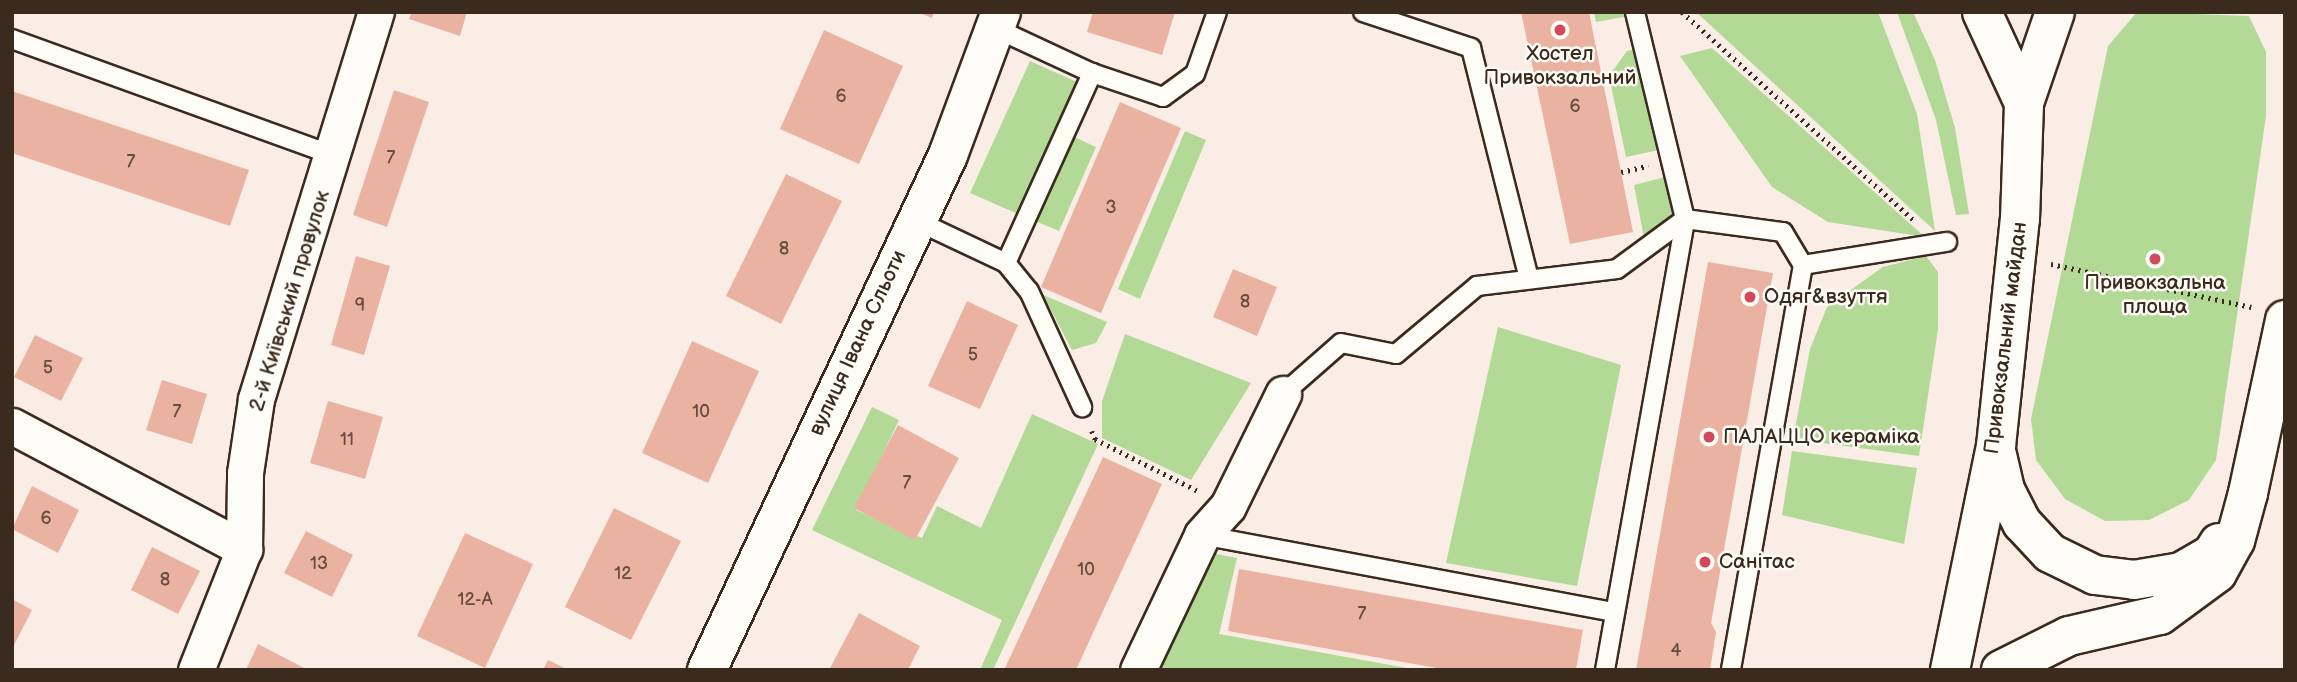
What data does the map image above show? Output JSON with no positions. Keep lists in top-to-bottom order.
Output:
{
  "streets": {
    "main road": ["Привокзальний майдан", "вулиця Івана Сльоти"],
    "street": ["2-й Київський провулок"]
  },
  "places": [
    "Хостел Привокзальний",
    "Привокзальна площа",
    "Одяг&взуття",
    "ПАЛАЦЦО кераміка",
    "Санітас"
  ],
  "house_numbers": [
    "6",
    "6",
    "7",
    "7",
    "3",
    "8",
    "8",
    "9",
    "5",
    "5",
    "7",
    "10",
    "11",
    "7",
    "6",
    "13",
    "10",
    "12",
    "8",
    "12-А",
    "7",
    "4"
  ]
}
